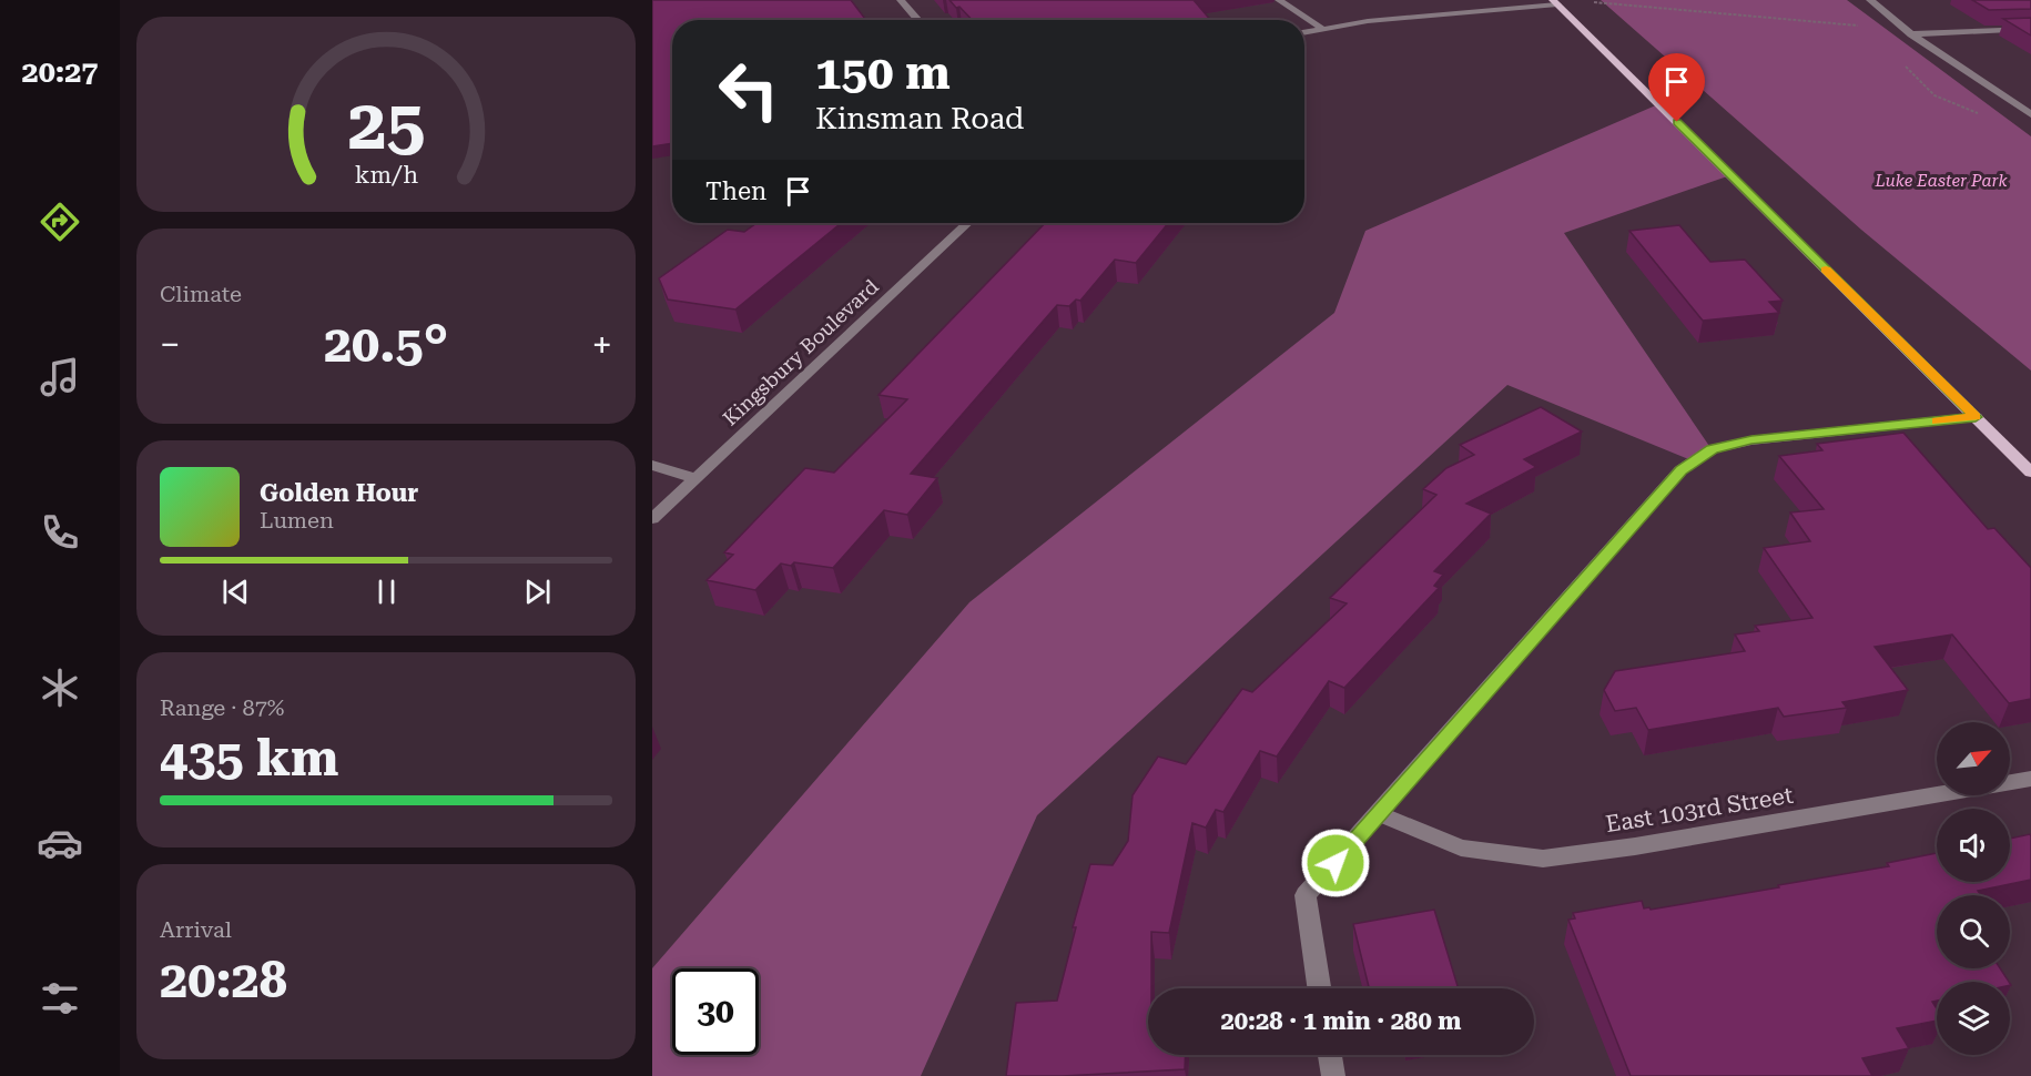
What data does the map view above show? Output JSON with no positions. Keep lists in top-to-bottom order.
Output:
{
  "streets": {
    "street": ["Kingsbury Boulevard", "East 103rd Street"]
  },
  "parks": ["Luke Easter Park"],
  "north": "top right",
  "page": {
    "tabs": "20:27",
    "turn": ["150 m", "Kinsman Road"],
    "then": "Then",
    "tile": [
      "Climate",
      ["Range · 87%", "435 km"],
      ["Arrival", "20:28"]
    ],
    "heat": ["−", "20.5°", "+"],
    "song": ["Golden Hour", "Lumen"],
    "limit": "30",
    "trip": "20:28 · 1 min · 280 m",
    "gauge": ["25", "km/h"]
  }
}
